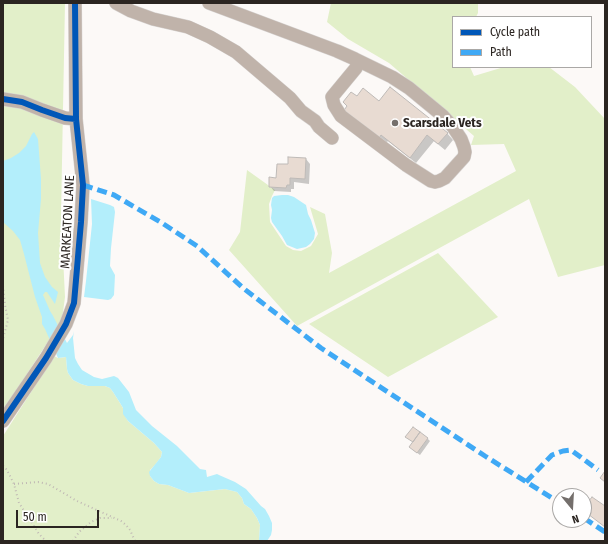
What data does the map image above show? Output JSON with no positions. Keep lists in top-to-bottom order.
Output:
{
  "streets": {
    "street": ["MARKEATON LANE"]
  },
  "places": ["Scarsdale Vets"],
  "legend": ["Cycle path", "Path"],
  "scale_bar": "50 m",
  "north": "bottom"
}
